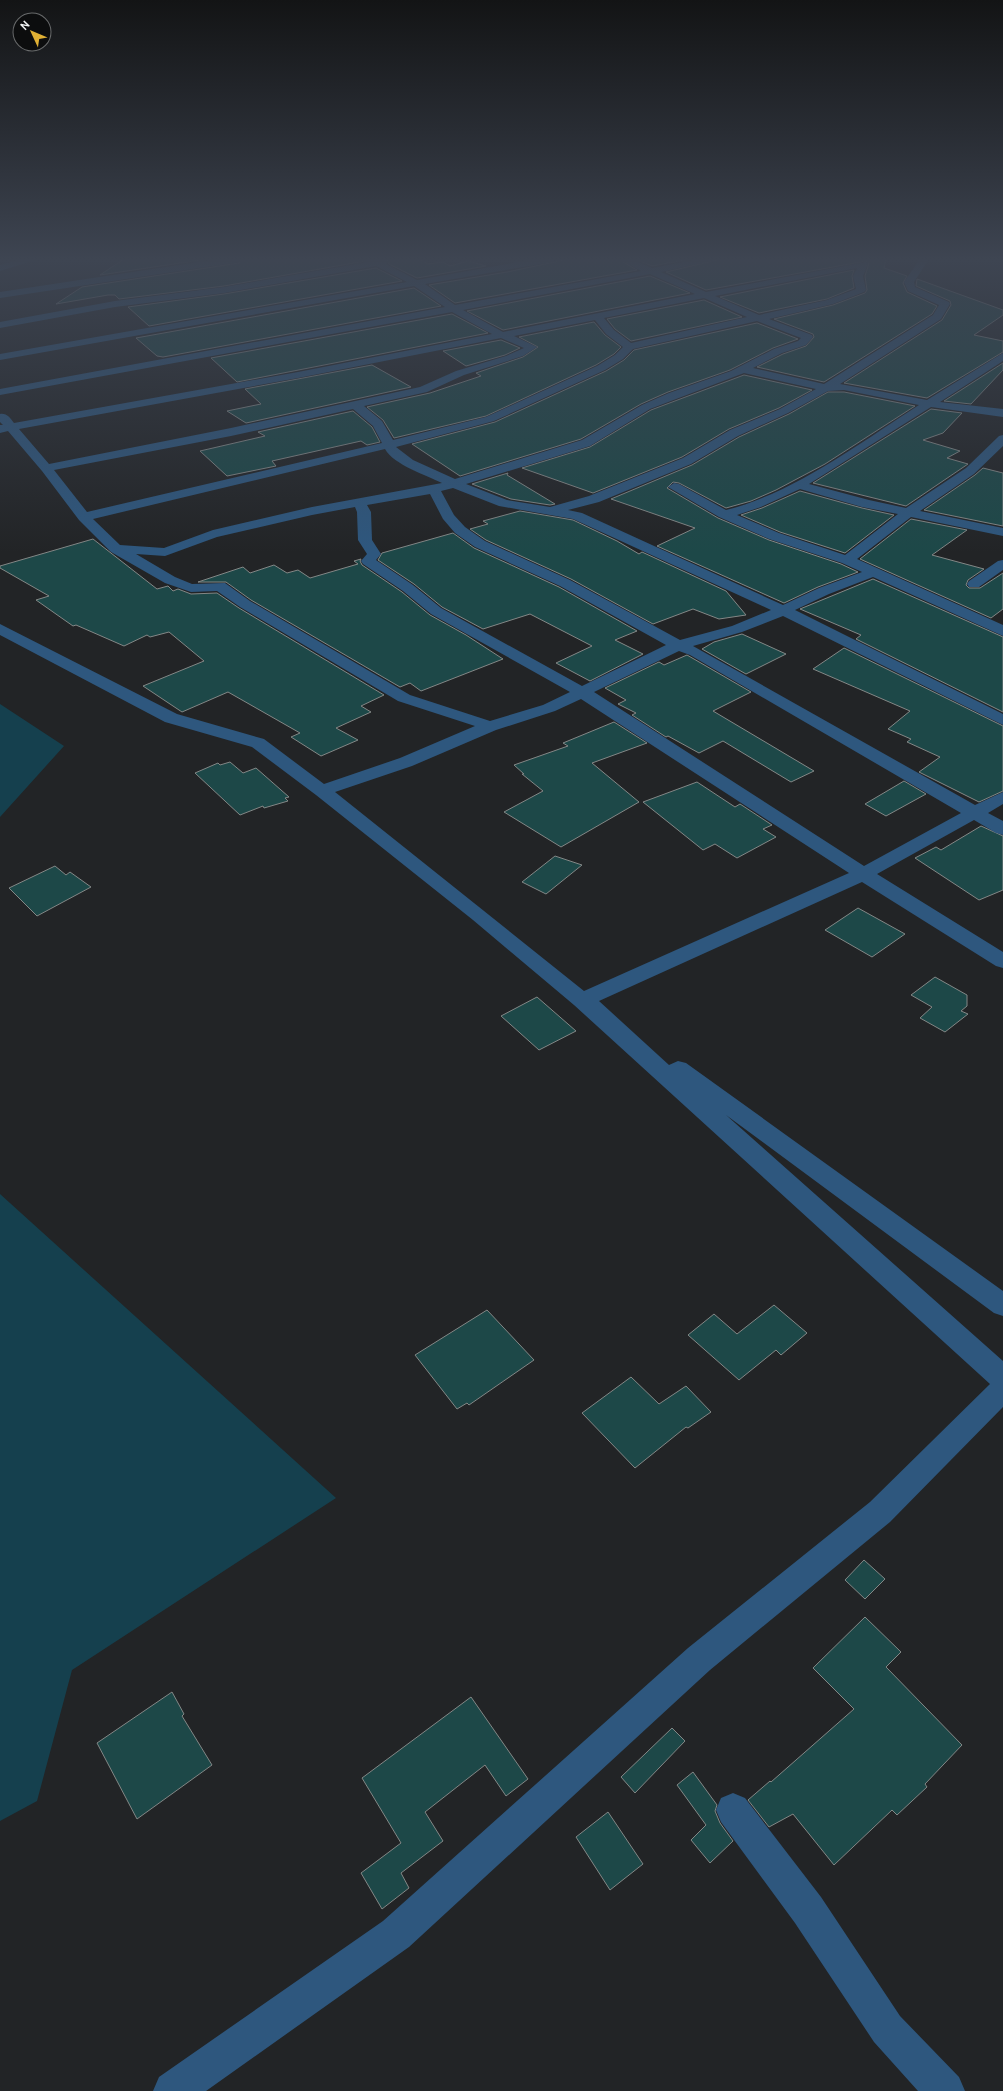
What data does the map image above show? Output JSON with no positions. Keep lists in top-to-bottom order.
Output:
{
  "north": "top left"
}
